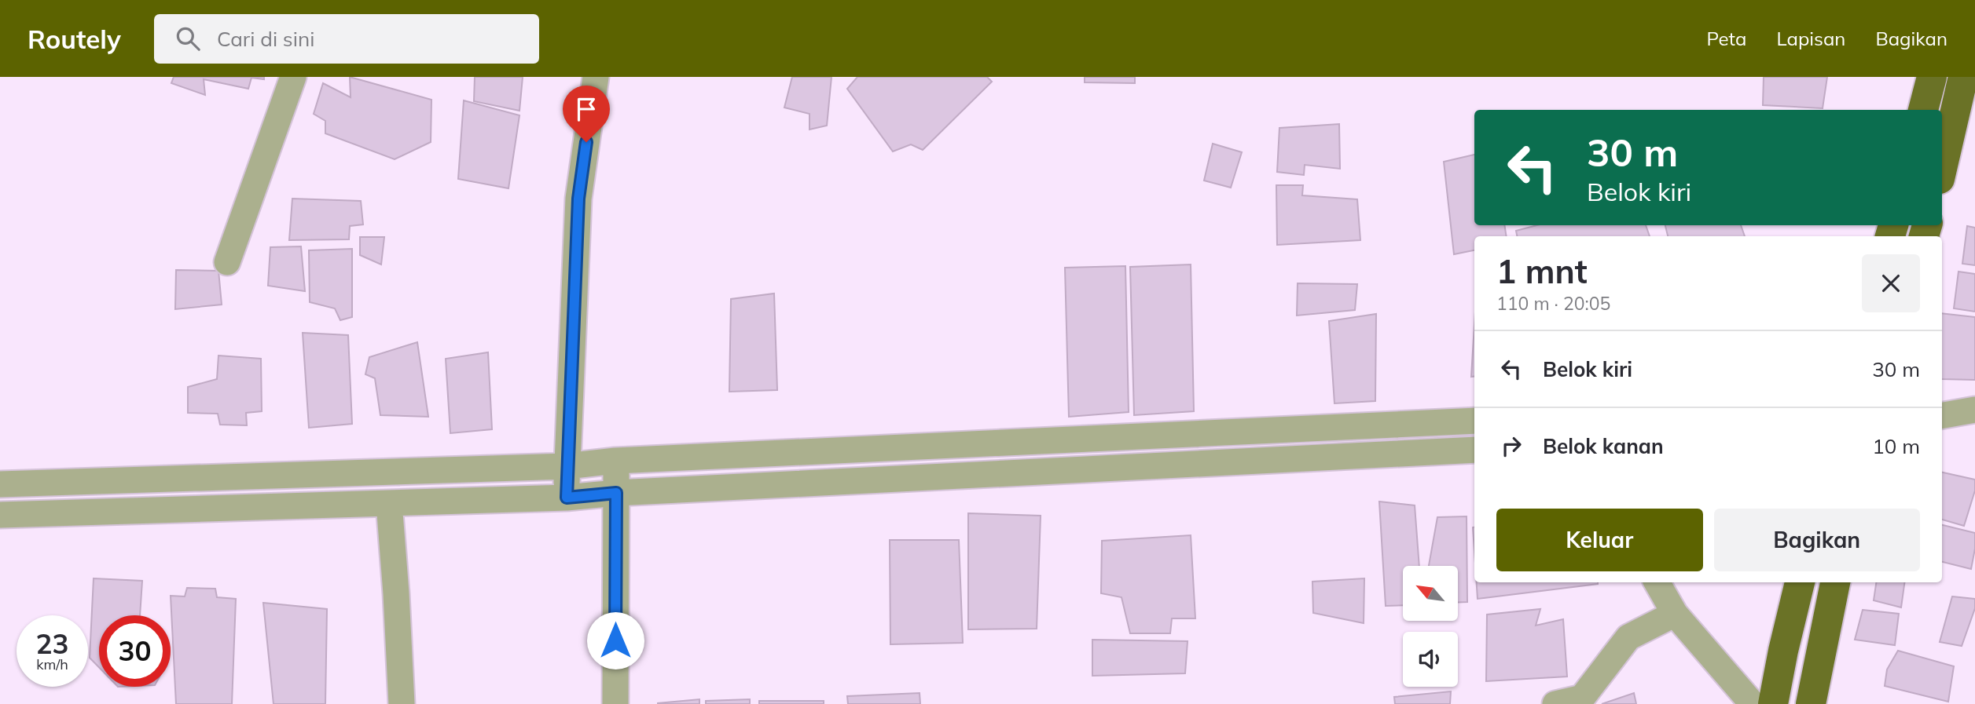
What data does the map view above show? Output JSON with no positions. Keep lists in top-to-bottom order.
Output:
{
  "north": "top left",
  "page": {
    "header": "Routely",
    "search": "Cari di sini",
    "nav": ["Peta", "Lapisan", "Bagikan"],
    "turn": ["30 m", "Belok kiri"],
    "heading": ["1 mnt", "110 m · 20:05"],
    "list": [
      {
        "name": "Belok kiri",
        "value": "30 m"
      },
      {
        "name": "Belok kanan",
        "value": "10 m"
      }
    ],
    "buttons": ["Keluar", "Bagikan"],
    "speed": "23 km/h",
    "limit": "30"
  }
}
